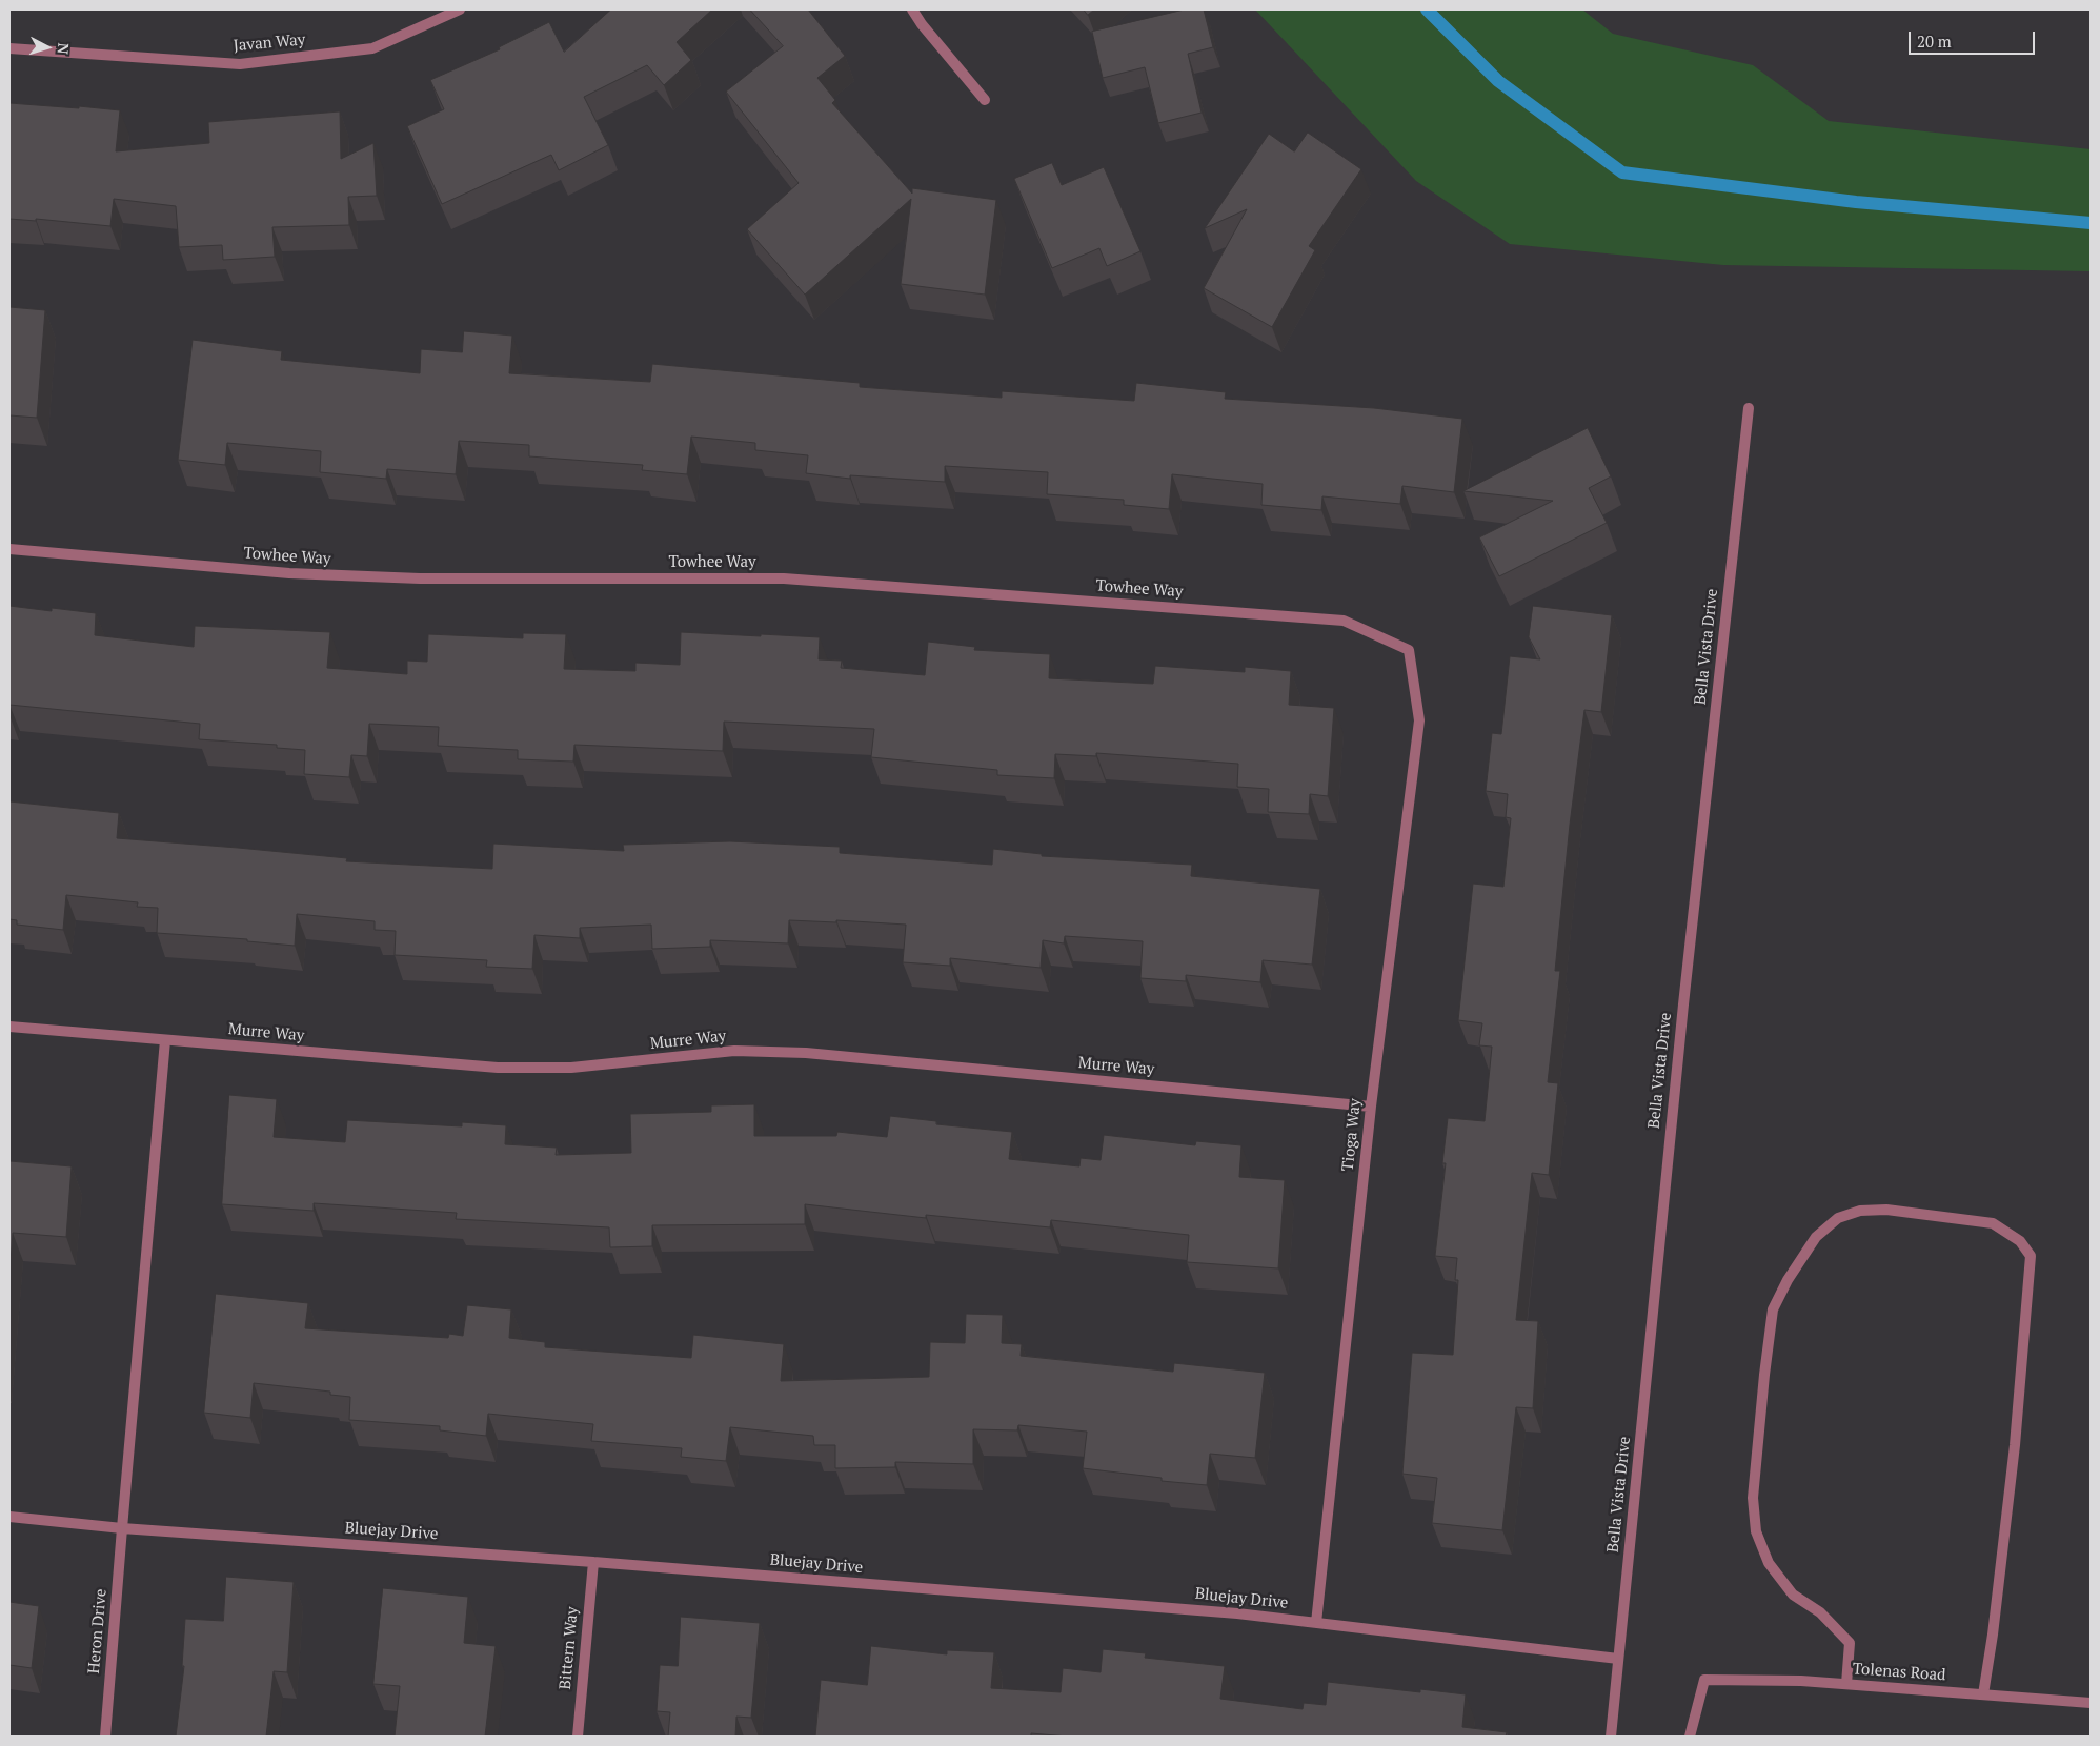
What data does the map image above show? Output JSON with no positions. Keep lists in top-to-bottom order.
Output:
{
  "streets": {
    "street": [
      "Javan Way",
      "Towhee Way",
      "Bella Vista Drive",
      "Murre Way",
      "Tioga Way",
      "Bluejay Drive",
      "Heron Drive",
      "Bittern Way",
      "Tolenas Road"
    ]
  },
  "crossings": [
    ["Towhee Way", "Tioga Way"],
    ["Bella Vista Drive", "Bluejay Drive"],
    ["Murre Way", "Tioga Way"],
    ["Murre Way", "Heron Drive"],
    ["Tioga Way", "Bluejay Drive"],
    ["Bluejay Drive", "Heron Drive"],
    ["Bluejay Drive", "Bittern Way"]
  ],
  "scale_bar": "20 m",
  "north": "right"
}
